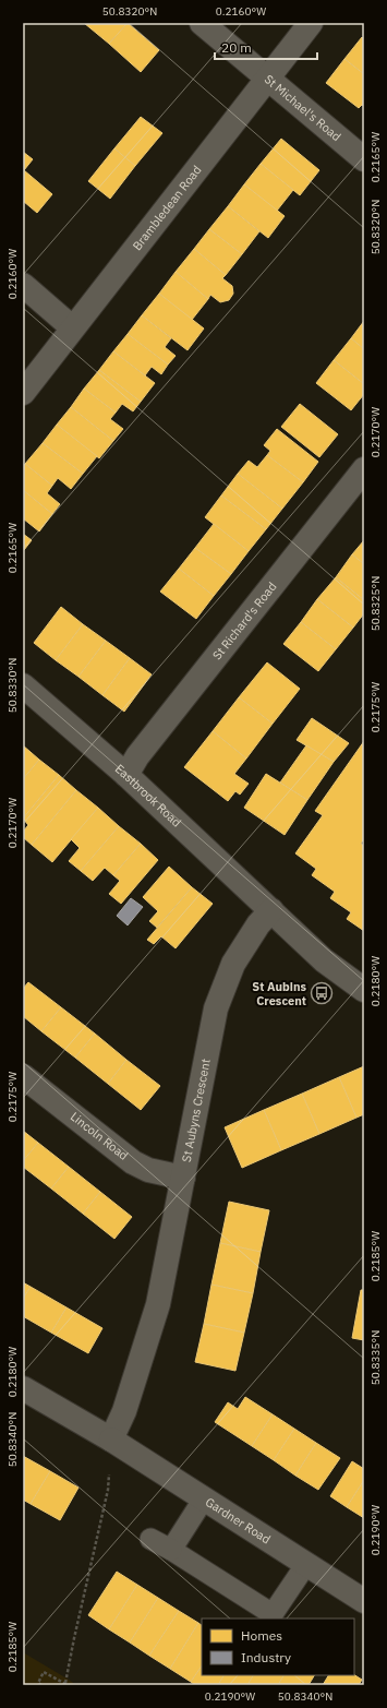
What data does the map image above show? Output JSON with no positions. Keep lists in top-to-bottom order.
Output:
{
  "streets": {
    "street": [
      "St Michael's Road",
      "Brambledean Road",
      "St Richard's Road",
      "Eastbrook Road",
      "St Aubyns Crescent",
      "Lincoln Road",
      "Gardner Road"
    ]
  },
  "crossings": [
    ["St Michael's Road", "Brambledean Road"],
    ["St Richard's Road", "Eastbrook Road"],
    ["Eastbrook Road", "St Aubyns Crescent"],
    ["St Aubyns Crescent", "Lincoln Road"],
    ["St Aubyns Crescent", "Gardner Road"]
  ],
  "places": {
    "bus stop": ["St Aubins Crescent"]
  },
  "legend": ["Homes", "Industry"],
  "scale_bar": "20 m",
  "coordinates": [
    "50.8320°N",
    "0.2160°W",
    "0.2165°W",
    "0.2170°W",
    "50.8325°N",
    "50.8330°N",
    "0.2175°W",
    "0.2180°W",
    "0.2185°W",
    "50.8335°N",
    "50.8340°N",
    "0.2190°W"
  ]
}
